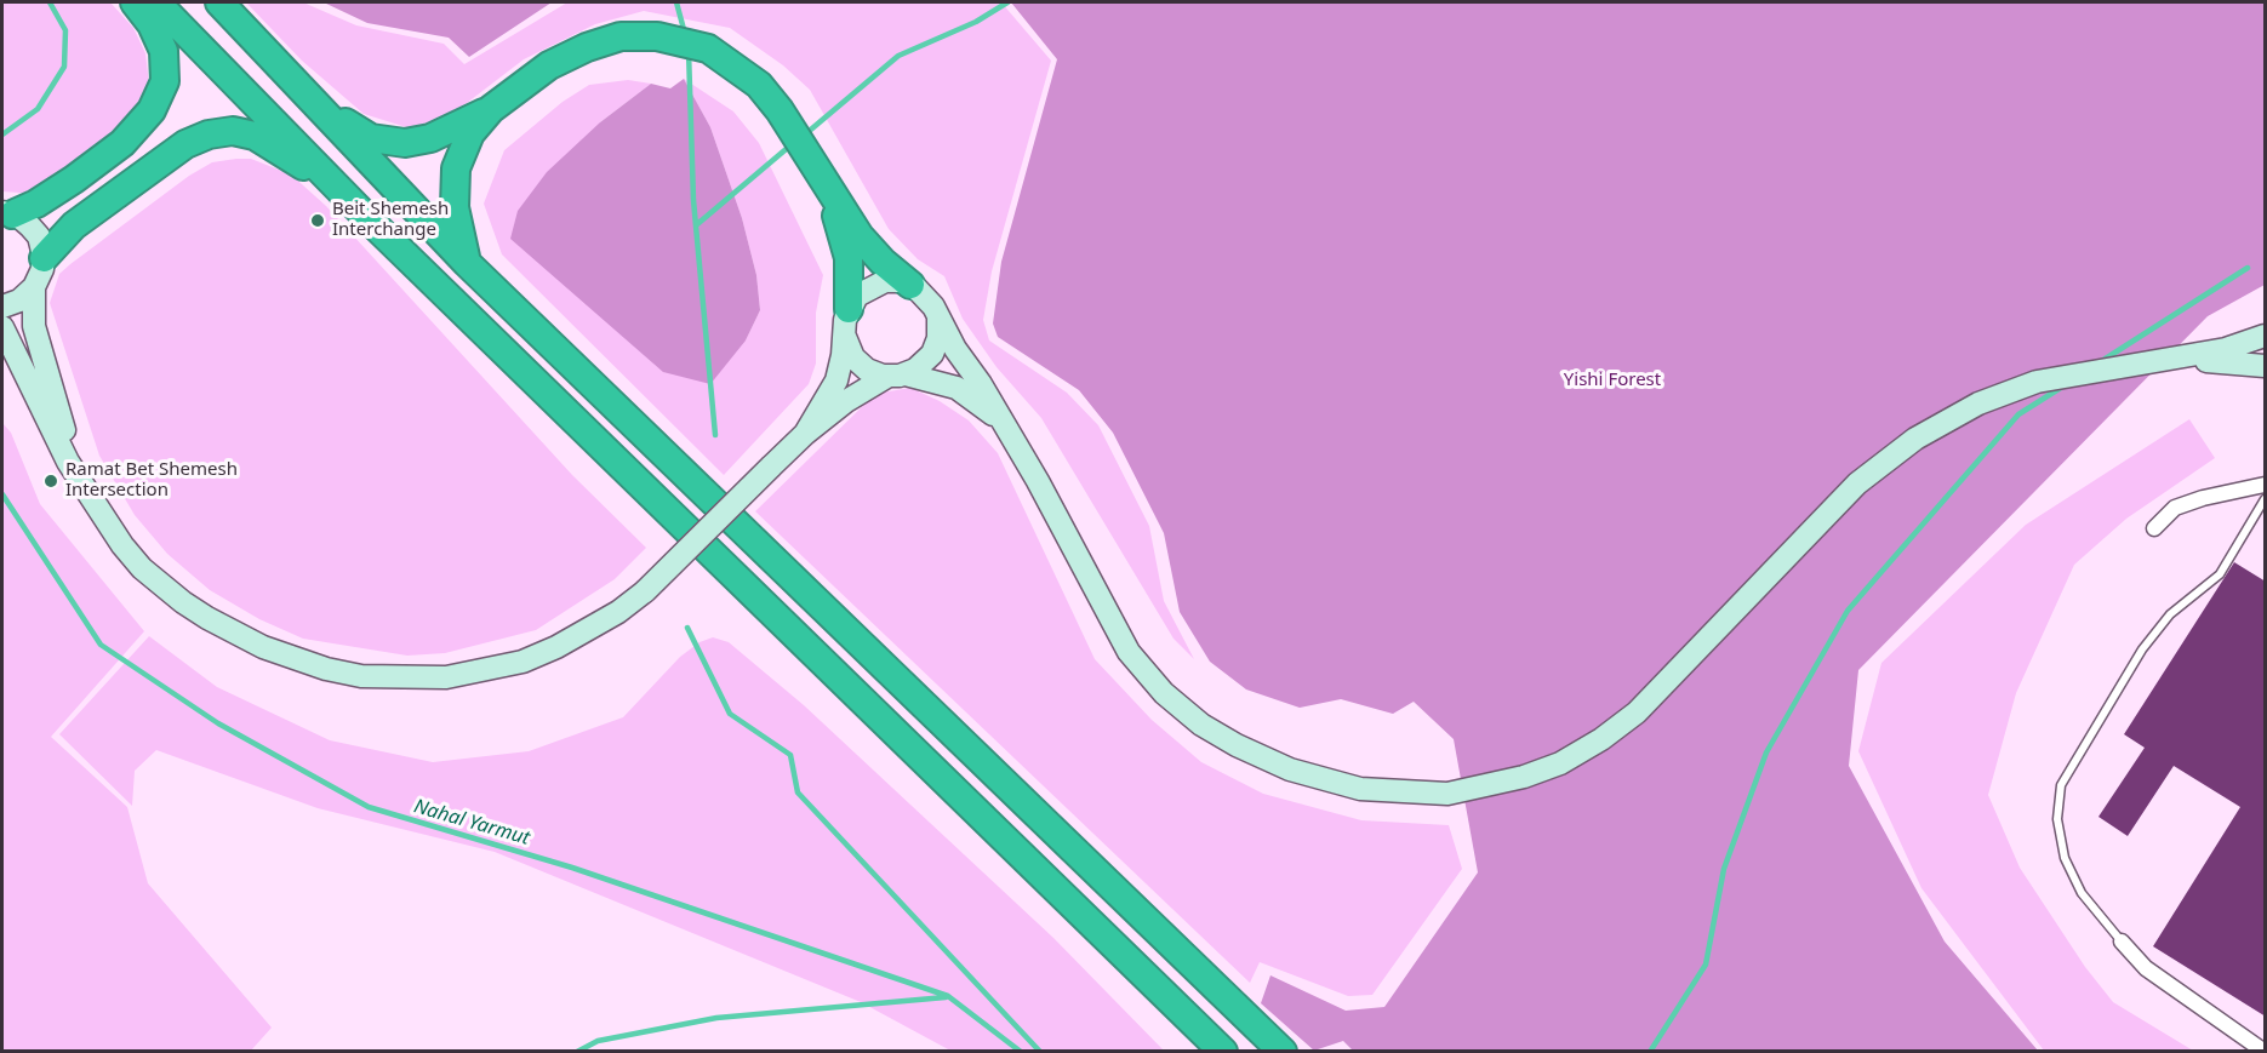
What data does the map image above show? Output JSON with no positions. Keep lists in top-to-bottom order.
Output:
{
  "water": ["Nahal Yarmut"],
  "parks": ["Yishi Forest"],
  "places": ["Beit Shemesh Interchange", "Ramat Bet Shemesh Intersection"]
}
